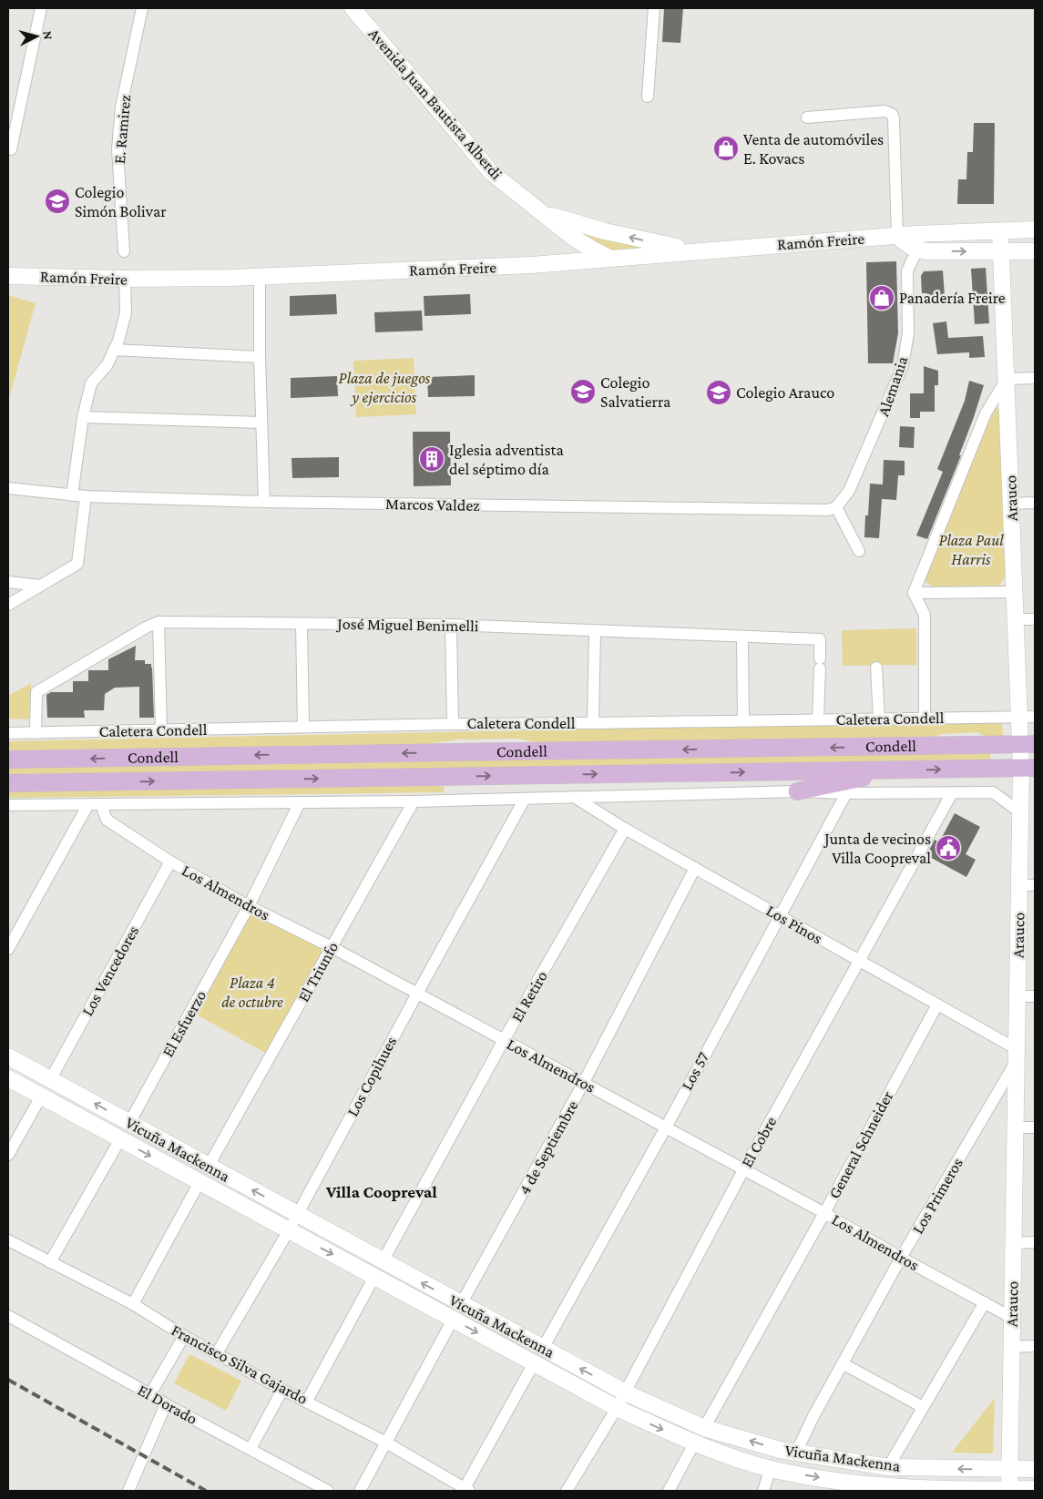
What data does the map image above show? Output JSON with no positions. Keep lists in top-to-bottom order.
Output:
{
  "streets": {
    "main road": [
      "Avenida Juan Bautista Alberdi",
      "Ramón Freire",
      "Arauco",
      "Condell",
      "Vicuña Mackenna"
    ],
    "street": [
      "E. Ramirez",
      "Alemania",
      "Marcos Valdez",
      "José Miguel Benimelli",
      "Caletera Condell",
      "Los Almendros",
      "Los Pinos",
      "Los Vencedores",
      "El Triunfo",
      "El Retiro",
      "El Esfuerzo",
      "Los 57",
      "Los Copihues",
      "El Cobre",
      "General Schneider",
      "4 de Septiembre",
      "Los Primeros",
      "Francisco Silva Gajardo",
      "El Dorado"
    ]
  },
  "crossings": [
    ["Avenida Juan Bautista Alberdi", "Ramón Freire"],
    ["Ramón Freire", "Arauco"],
    ["Alemania", "Marcos Valdez"],
    ["Arauco", "Caletera Condell"],
    ["Arauco", "Condell"],
    ["Arauco", "Los Almendros"],
    ["Arauco", "Los Pinos"],
    ["Arauco", "Vicuña Mackenna"],
    ["Arauco", "Los Primeros"],
    ["José Miguel Benimelli", "Caletera Condell"],
    ["Los Almendros", "Los Vencedores"],
    ["Los Almendros", "El Triunfo"],
    ["Los Almendros", "El Retiro"],
    ["Los Almendros", "El Esfuerzo"],
    ["Los Almendros", "Los 57"],
    ["Los Almendros", "Los Copihues"],
    ["Los Almendros", "El Cobre"],
    ["Los Almendros", "General Schneider"],
    ["Los Almendros", "4 de Septiembre"],
    ["Los Almendros", "Los Primeros"],
    ["Los Pinos", "El Retiro"],
    ["Los Pinos", "Los 57"],
    ["Los Pinos", "El Cobre"],
    ["Los Pinos", "General Schneider"],
    ["Los Pinos", "4 de Septiembre"],
    ["Los Pinos", "Los Primeros"],
    ["Los Vencedores", "Vicuña Mackenna"],
    ["El Triunfo", "Vicuña Mackenna"],
    ["El Retiro", "Vicuña Mackenna"],
    ["El Esfuerzo", "Vicuña Mackenna"],
    ["Los 57", "Vicuña Mackenna"],
    ["Los Copihues", "Vicuña Mackenna"],
    ["Los Copihues", "Francisco Silva Gajardo"],
    ["El Cobre", "Vicuña Mackenna"],
    ["General Schneider", "Vicuña Mackenna"],
    ["4 de Septiembre", "Vicuña Mackenna"],
    ["Vicuña Mackenna", "Los Primeros"]
  ],
  "districts": ["Villa Coopreval"],
  "parks": ["Plaza de juegos y ejercicios", "Plaza Paul Harris", "Plaza 4 de octubre"],
  "places": {
    "shop": ["Venta de automóviles E. Kovacs", "Panadería Freire"],
    "school or university": ["Colegio Simón Bolivar", "Colegio Salvatierra", "Colegio Arauco"],
    "building": ["Iglesia adventista del séptimo día"],
    "public building": ["Junta de vecinos Villa Coopreval"]
  },
  "north": "right"
}
